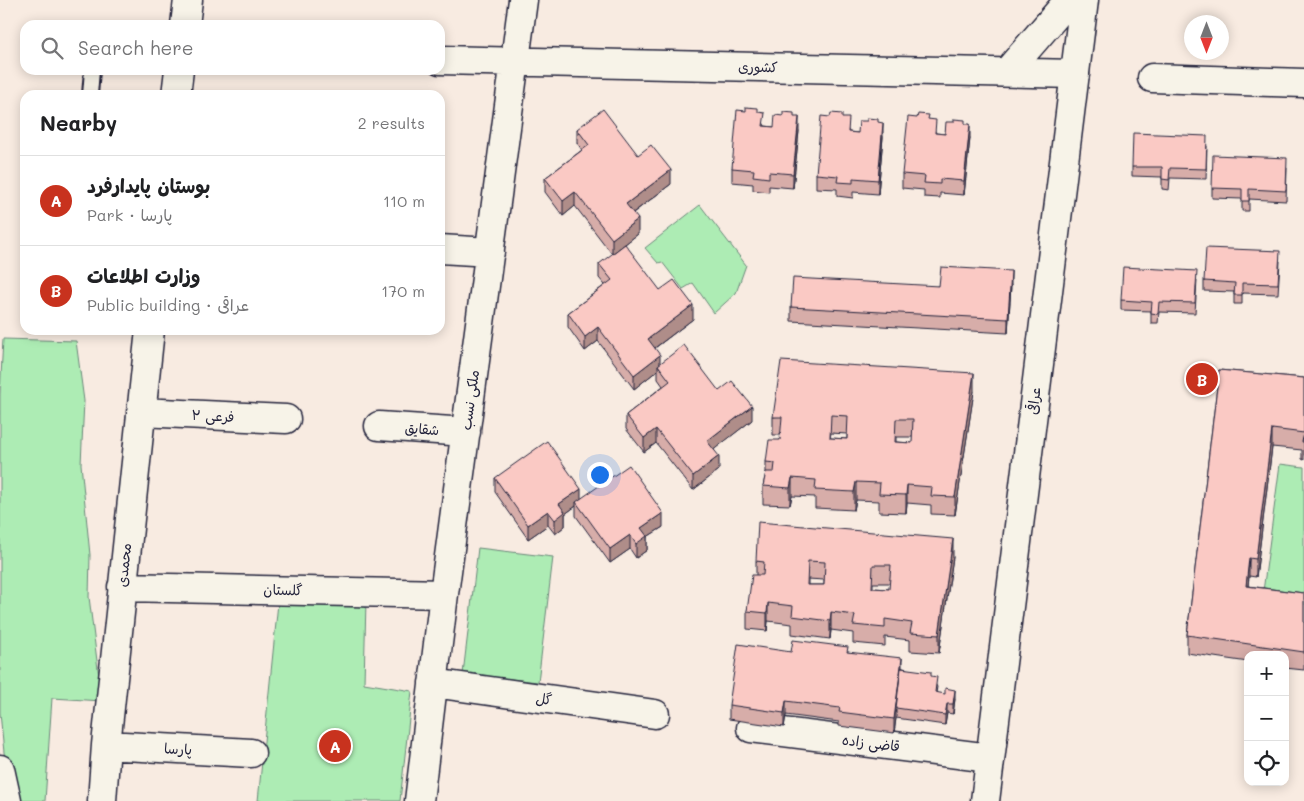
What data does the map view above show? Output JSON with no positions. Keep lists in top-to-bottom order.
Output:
{
  "streets": {
    "main road": [
      "کشوری",
      "ملکی نسب",
      "عراقی",
      "فرعی ۲",
      "شقایق",
      "محمدی",
      "گلستان",
      "گل",
      "قاضی زاده",
      "پارسا"
    ]
  },
  "crossings": [
    ["کشوری", "ملکی نسب"],
    ["کشوری", "عراقی"],
    ["ملکی نسب", "شقایق"],
    ["ملکی نسب", "گلستان"],
    ["ملکی نسب", "گل"],
    ["عراقی", "قاضی زاده"],
    ["فرعی ۲", "محمدی"],
    ["محمدی", "گلستان"],
    ["محمدی", "پارسا"]
  ],
  "north": "bottom",
  "page": {
    "search": "Search here",
    "heading": ["Nearby", "2 results"],
    "list": [
      {
        "mark": "A",
        "name": "بوستان پایدارفرد",
        "note": "Park · پارسا",
        "value": "110 m"
      },
      {
        "mark": "B",
        "name": "وزارت اطلاعات",
        "note": "Public building · عراقی",
        "value": "170 m"
      }
    ],
    "pins": ["B", "A"],
    "map_buttons": ["+", "−"]
  }
}
